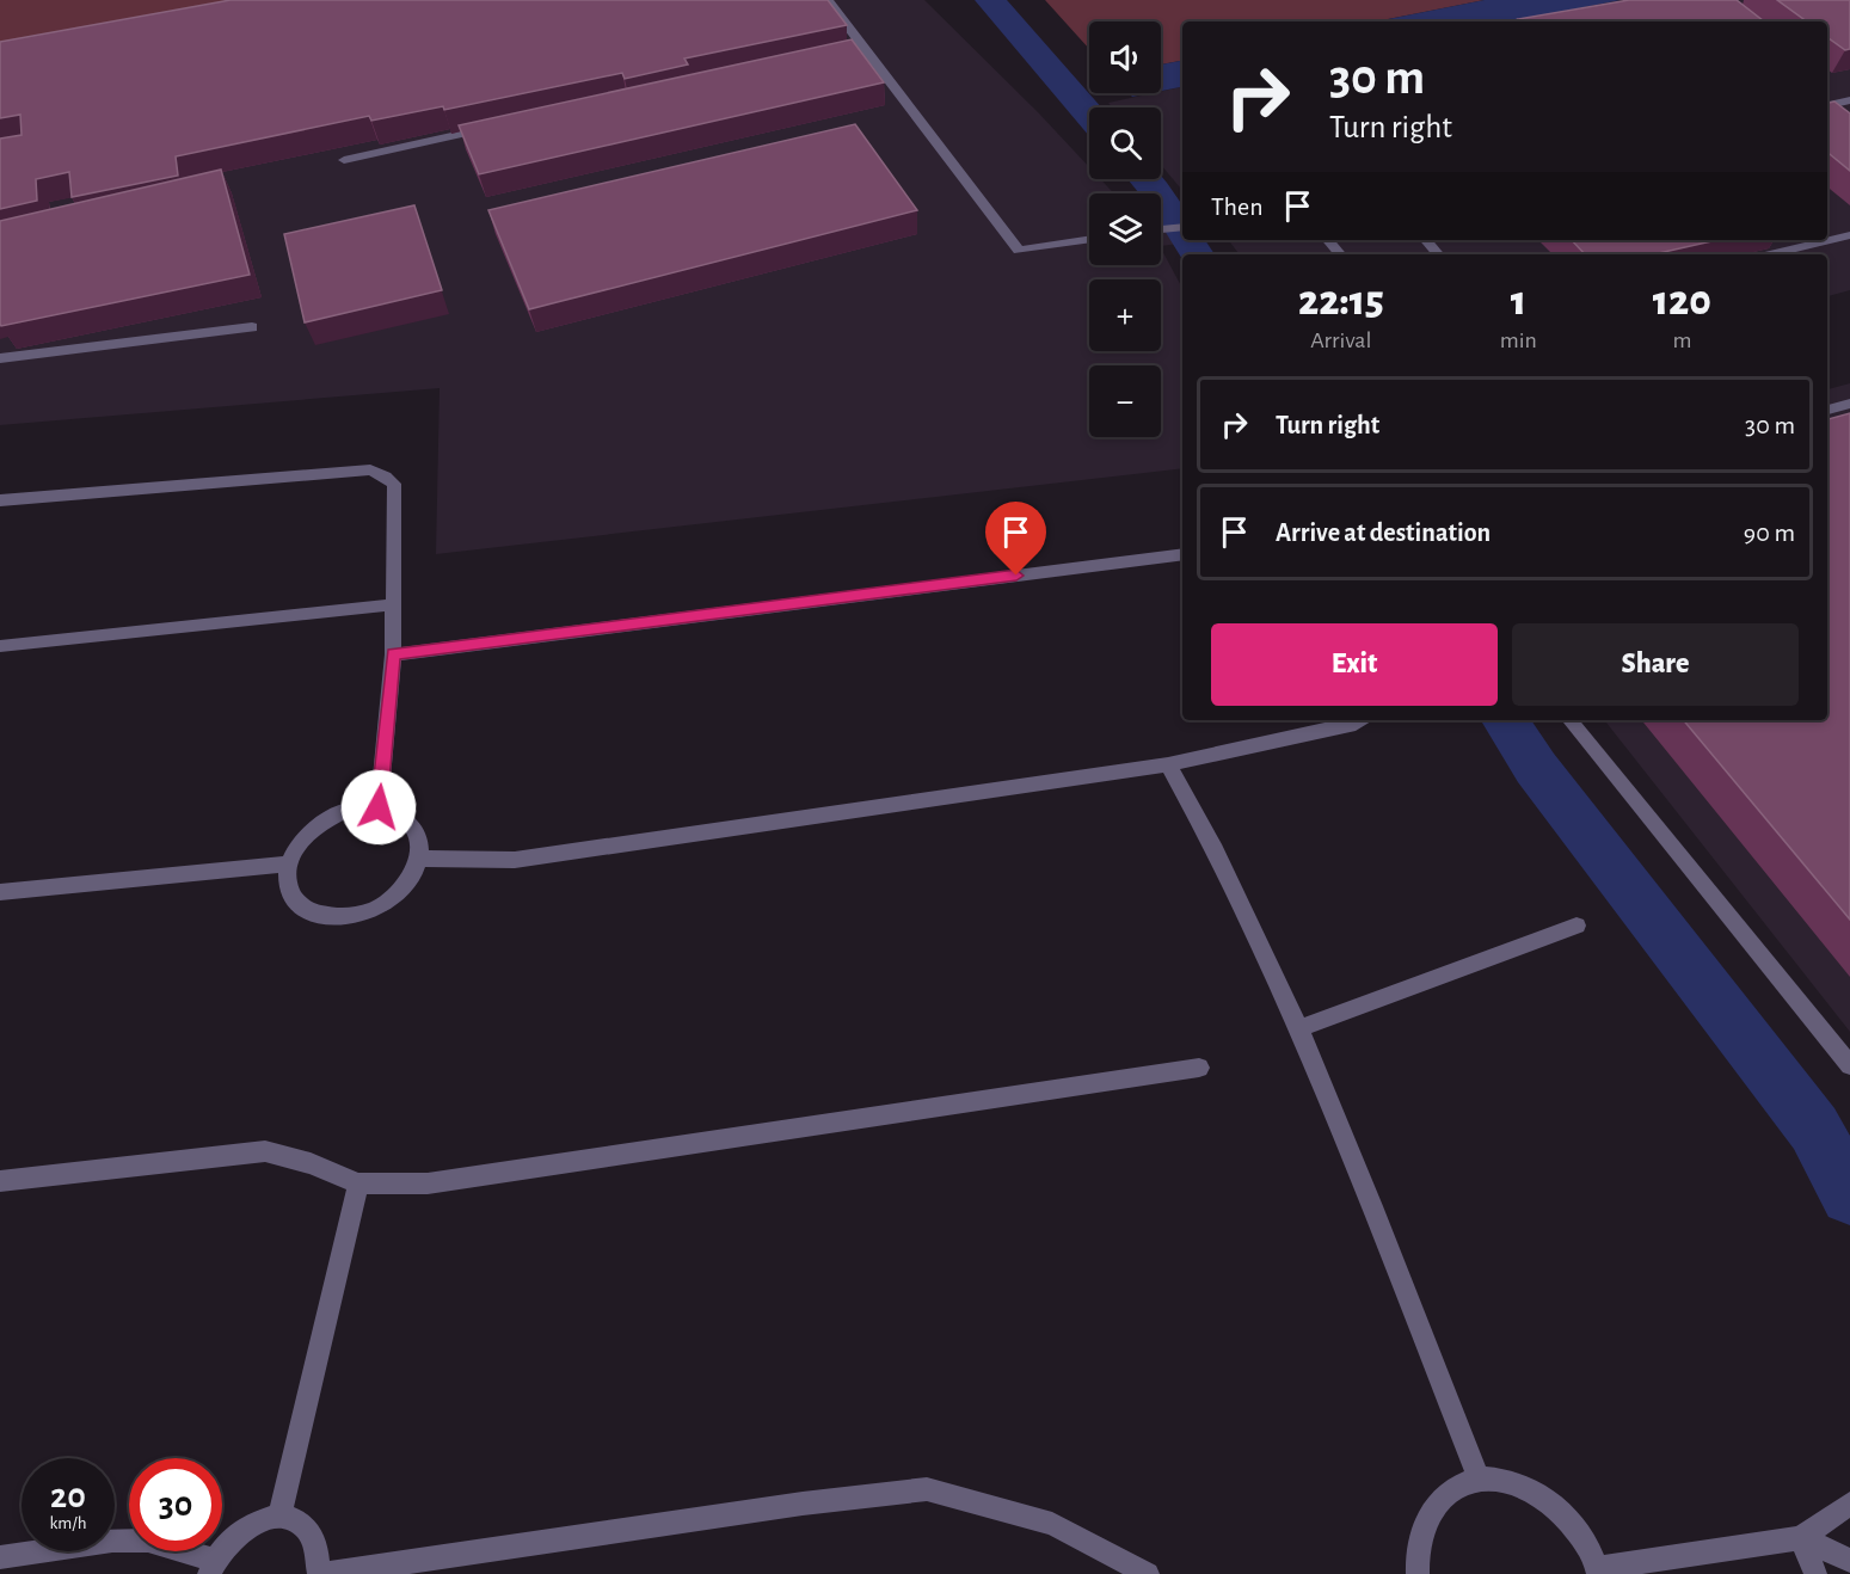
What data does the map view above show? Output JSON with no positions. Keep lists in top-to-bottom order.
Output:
{
  "page": {
    "map_buttons": ["+", "−"],
    "turn": ["30 m", "Turn right"],
    "then": "Then",
    "eta": [
      "22:15",
      "Arrival",
      "1",
      "min",
      "120",
      "m"
    ],
    "list": [
      {
        "name": "Turn right",
        "value": "30 m"
      },
      {
        "name": "Arrive at destination",
        "value": "90 m"
      }
    ],
    "buttons": ["Exit", "Share"],
    "speed": "20 km/h",
    "limit": "30"
  }
}
